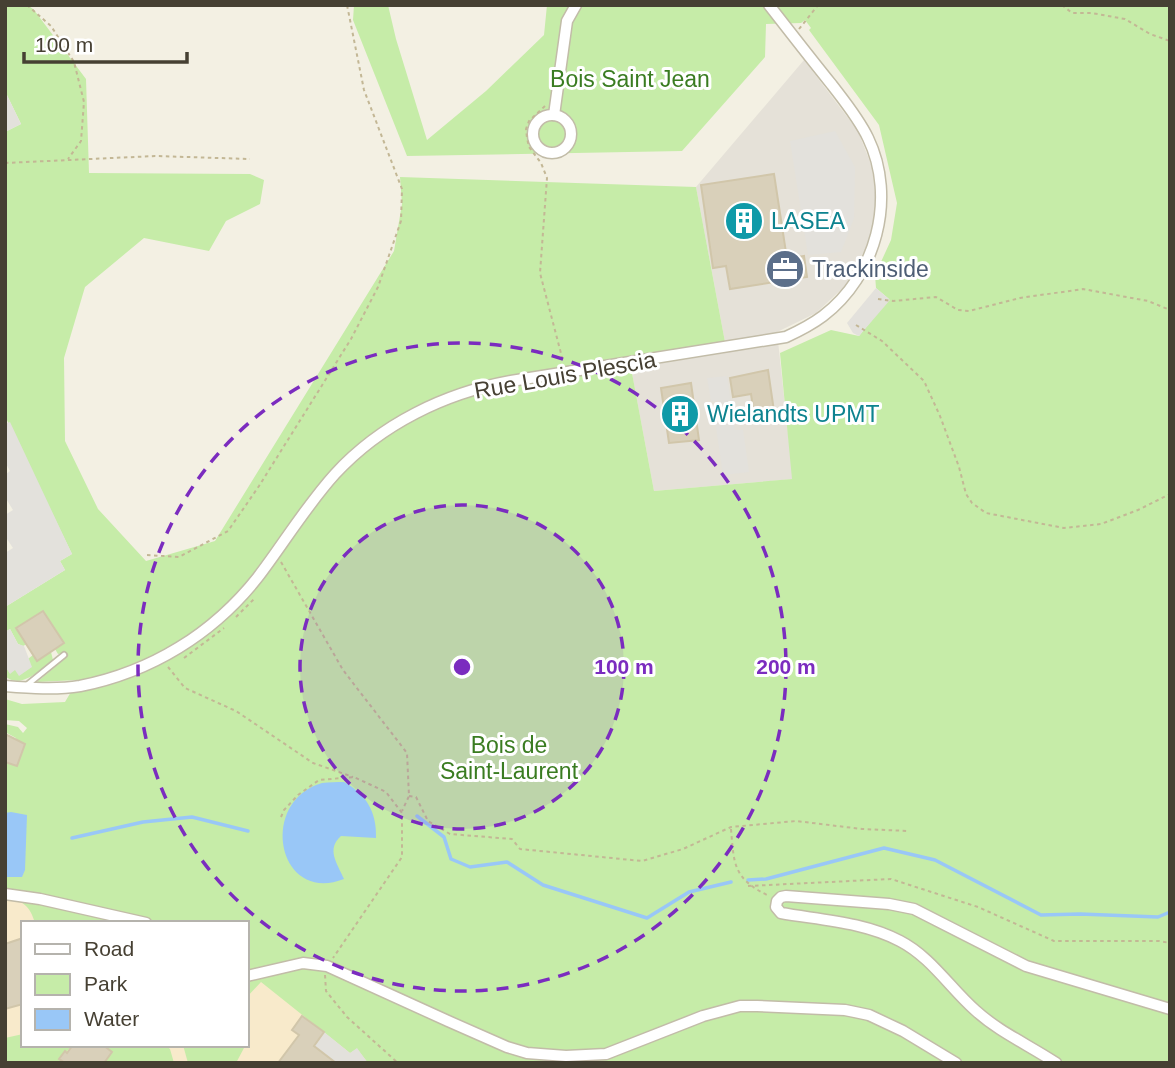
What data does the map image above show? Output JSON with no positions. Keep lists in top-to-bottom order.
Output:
{
  "streets": {
    "street": ["Rue Louis Plescia"]
  },
  "parks": ["Bois Saint Jean", "Bois de Saint-Laurent"],
  "places": {
    "building": ["LASEA", "Wielandts UPMT"],
    "office": ["Trackinside"]
  },
  "legend": ["Road", "Park", "Water"],
  "scale_bar": "100 m",
  "rings": ["100 m", "200 m"]
}
